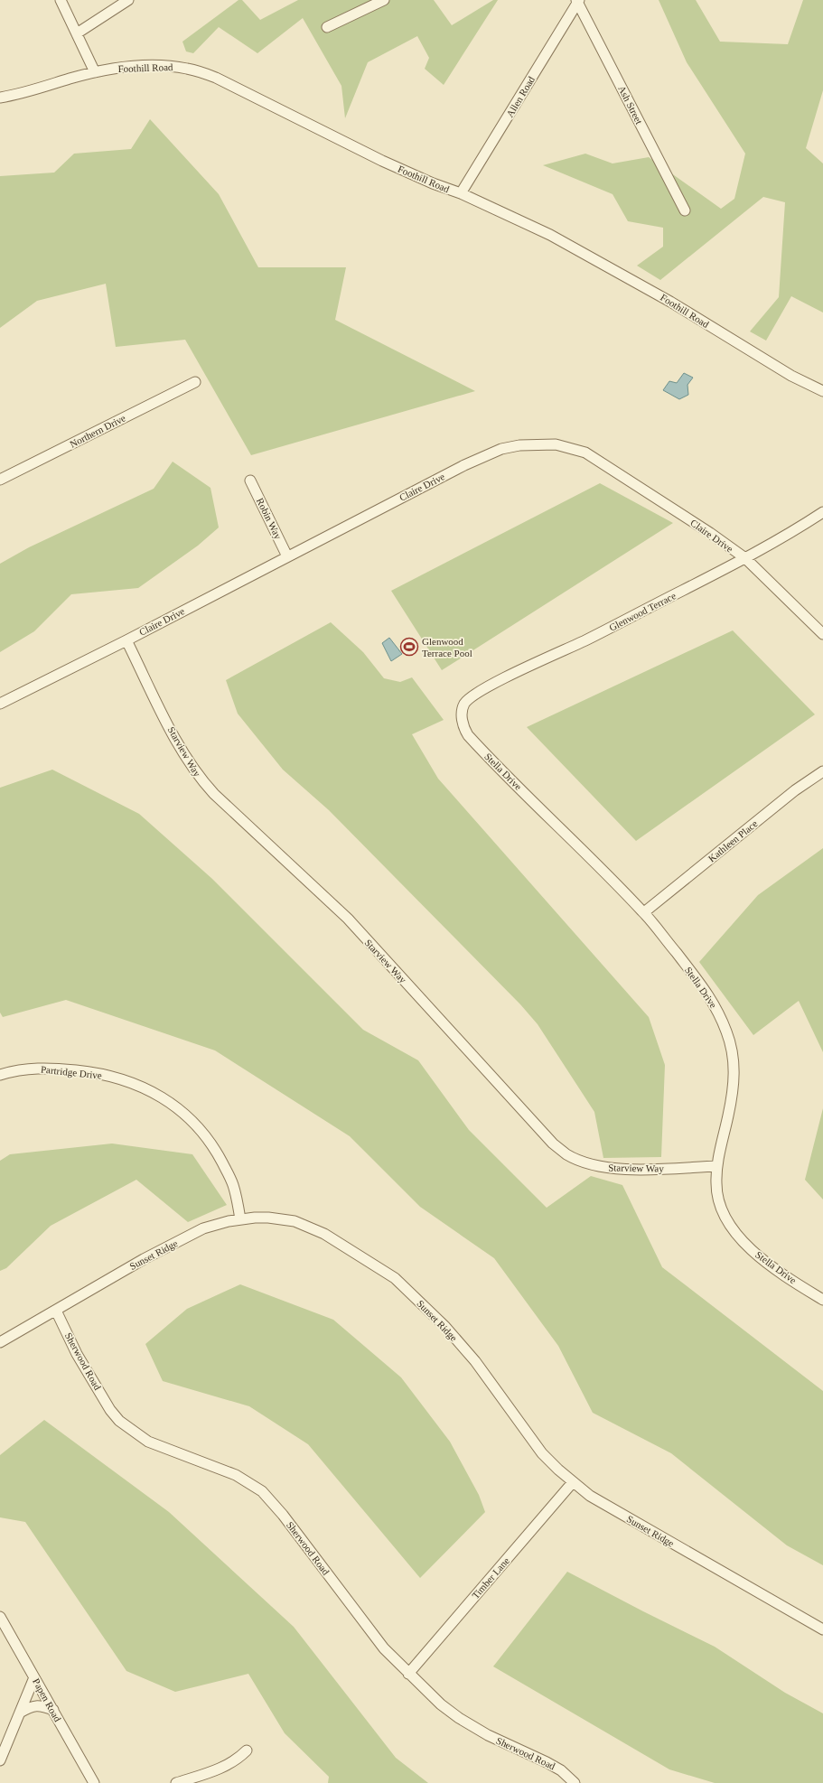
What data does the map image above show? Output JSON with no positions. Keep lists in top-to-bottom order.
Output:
{
  "streets": {
    "street": [
      "Foothill Road",
      "Allen Road",
      "Ash Street",
      "Northern Drive",
      "Claire Drive",
      "Robin Way",
      "Glenwood Terrace",
      "Starview Way",
      "Stella Drive",
      "Kathleen Place",
      "Partridge Drive",
      "Sunset Ridge",
      "Sherwood Road",
      "Timber Lane",
      "Papen Road"
    ]
  },
  "crossings": [
    ["Foothill Road", "Allen Road"],
    ["Allen Road", "Ash Street"],
    ["Claire Drive", "Robin Way"],
    ["Claire Drive", "Glenwood Terrace"],
    ["Claire Drive", "Starview Way"],
    ["Glenwood Terrace", "Stella Drive"],
    ["Starview Way", "Stella Drive"],
    ["Stella Drive", "Kathleen Place"],
    ["Partridge Drive", "Sunset Ridge"],
    ["Sunset Ridge", "Sherwood Road"],
    ["Sunset Ridge", "Timber Lane"],
    ["Sherwood Road", "Timber Lane"]
  ],
  "places": {
    "sports": ["Glenwood Terrace Pool"]
  }
}
